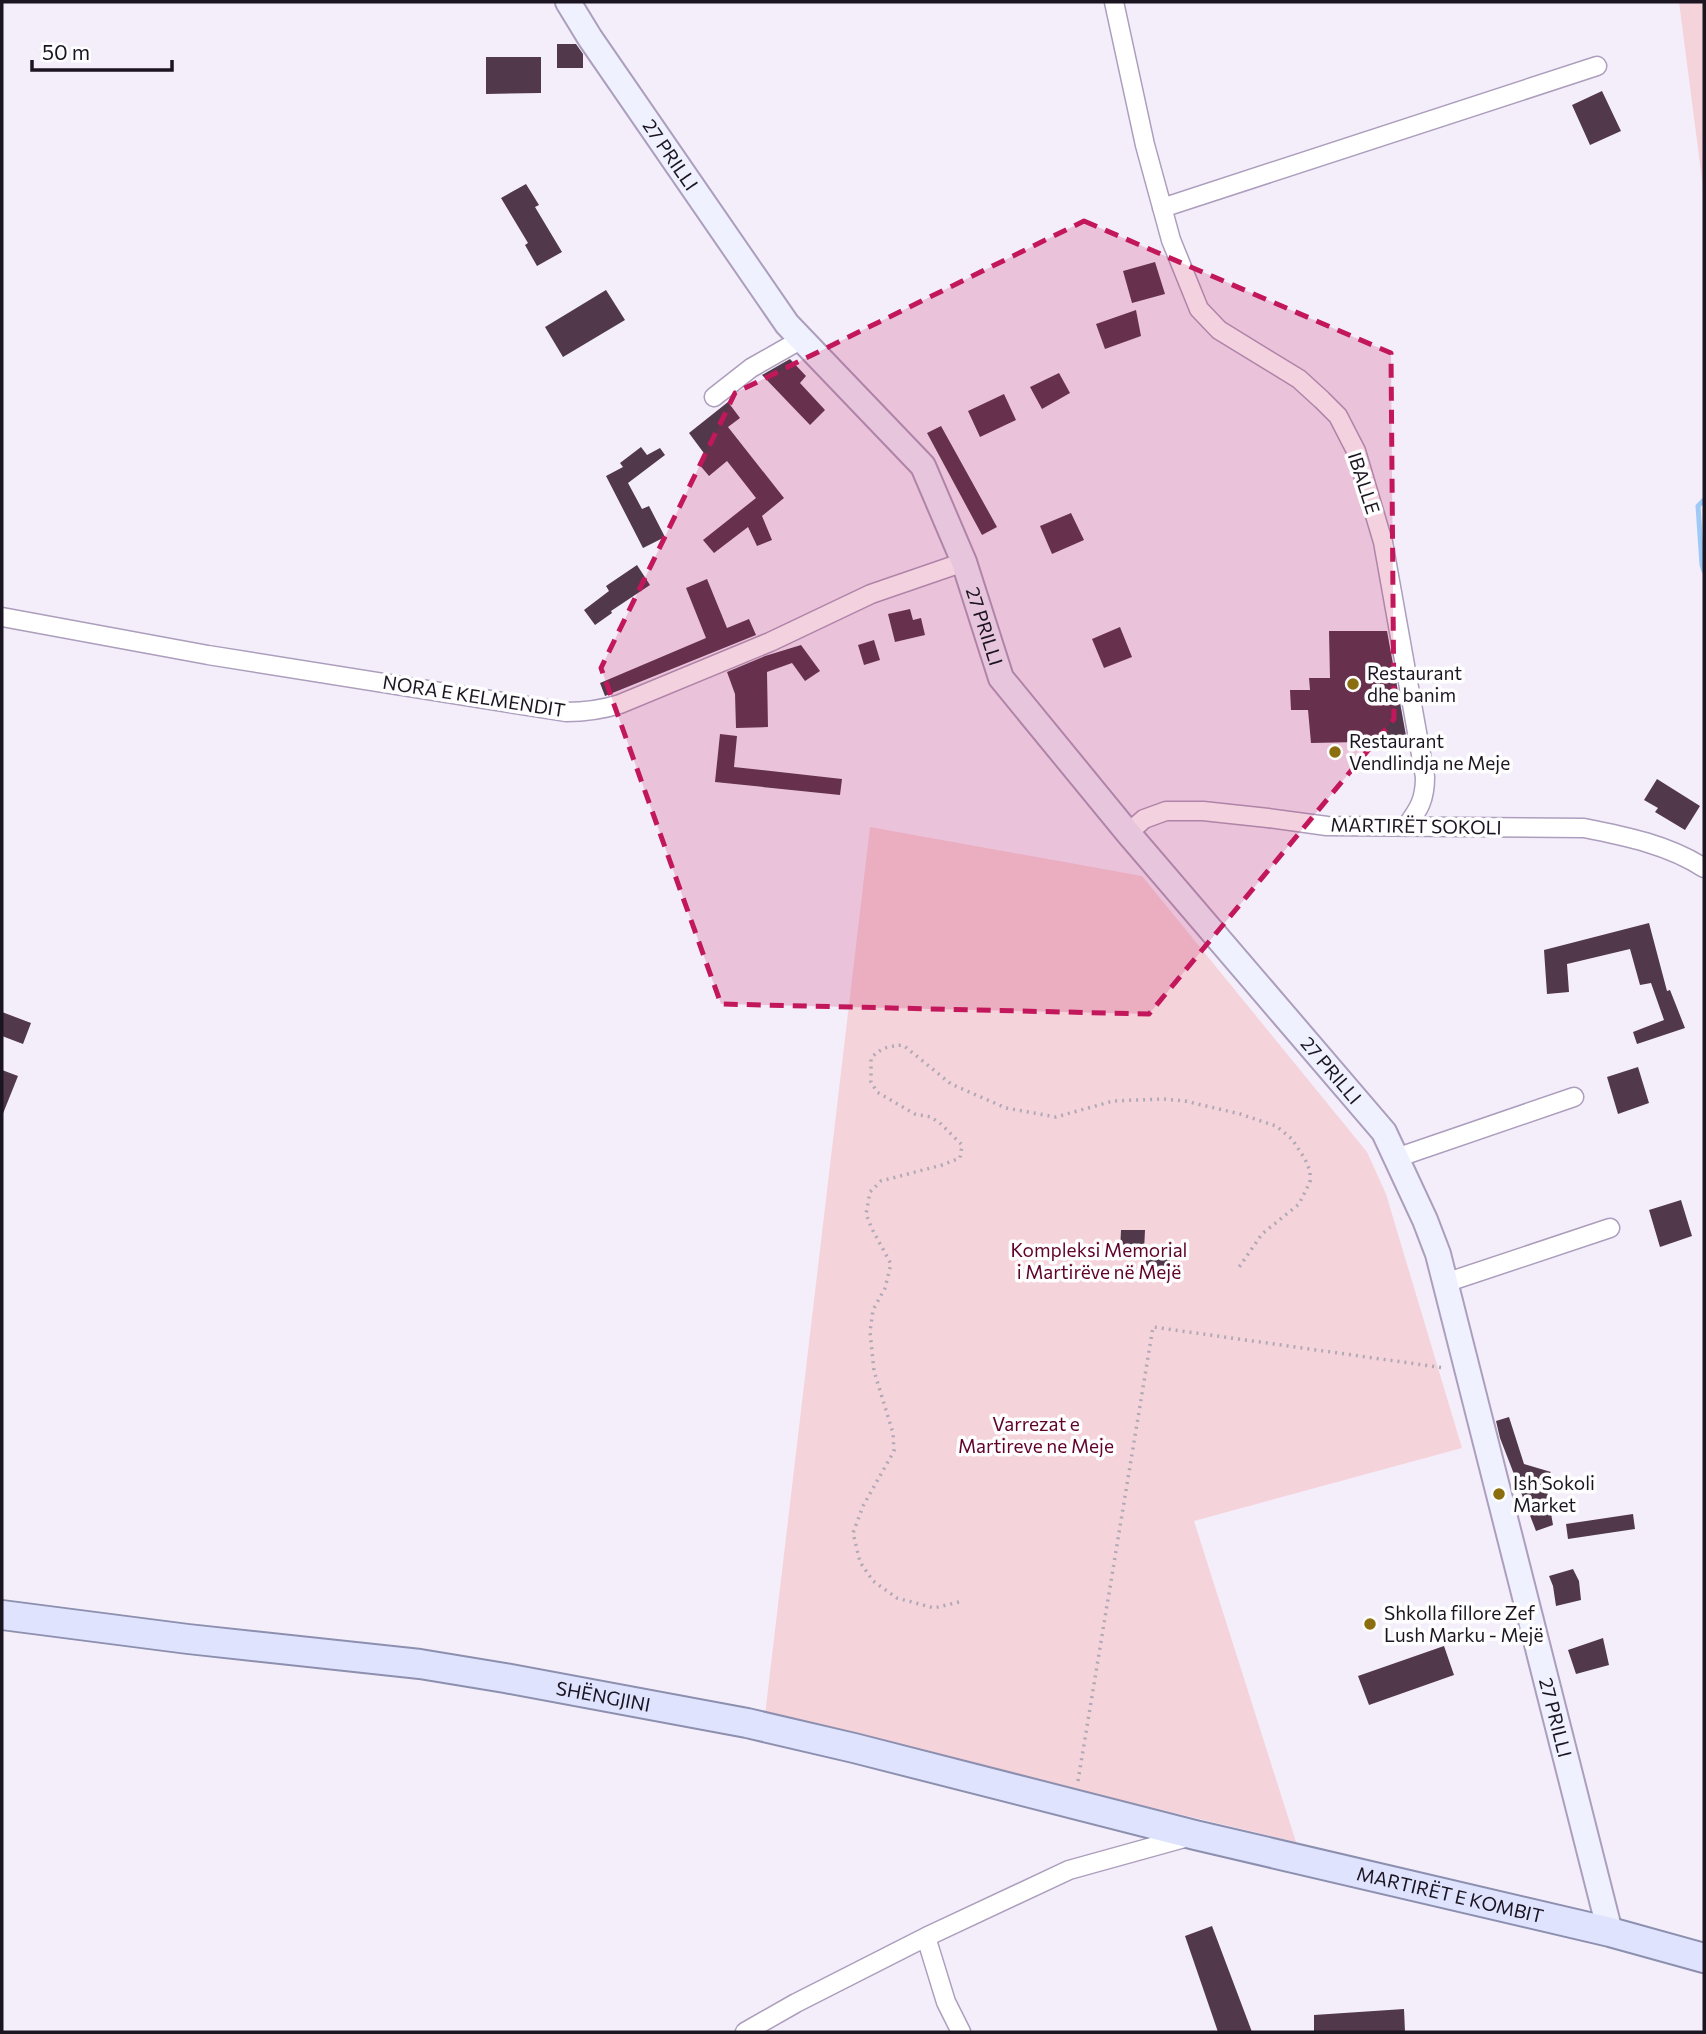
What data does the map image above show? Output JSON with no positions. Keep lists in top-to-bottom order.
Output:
{
  "streets": {
    "main road": ["SHËNGJINI", "MARTIRËT E KOMBIT"],
    "street": [
      "27 PRILLI",
      "IBALLE",
      "NORA E KELMENDIT",
      "MARTIRËT SOKOLI"
    ]
  },
  "crossings": [
    ["27 PRILLI", "NORA E KELMENDIT"],
    ["27 PRILLI", "MARTIRËT SOKOLI"],
    ["27 PRILLI", "MARTIRËT E KOMBIT"],
    ["IBALLE", "MARTIRËT SOKOLI"],
    ["SHËNGJINI", "MARTIRËT E KOMBIT"]
  ],
  "parks": ["Kompleksi Memorial i Martirëve në Mejë", "Varrezat e Martireve ne Meje"],
  "places": [
    "Restaurant dhe banim",
    "Restaurant Vendlindja ne Meje",
    "Ish Sokoli Market",
    "Shkolla fillore Zef Lush Marku - Mejë"
  ],
  "scale_bar": "50 m"
}
